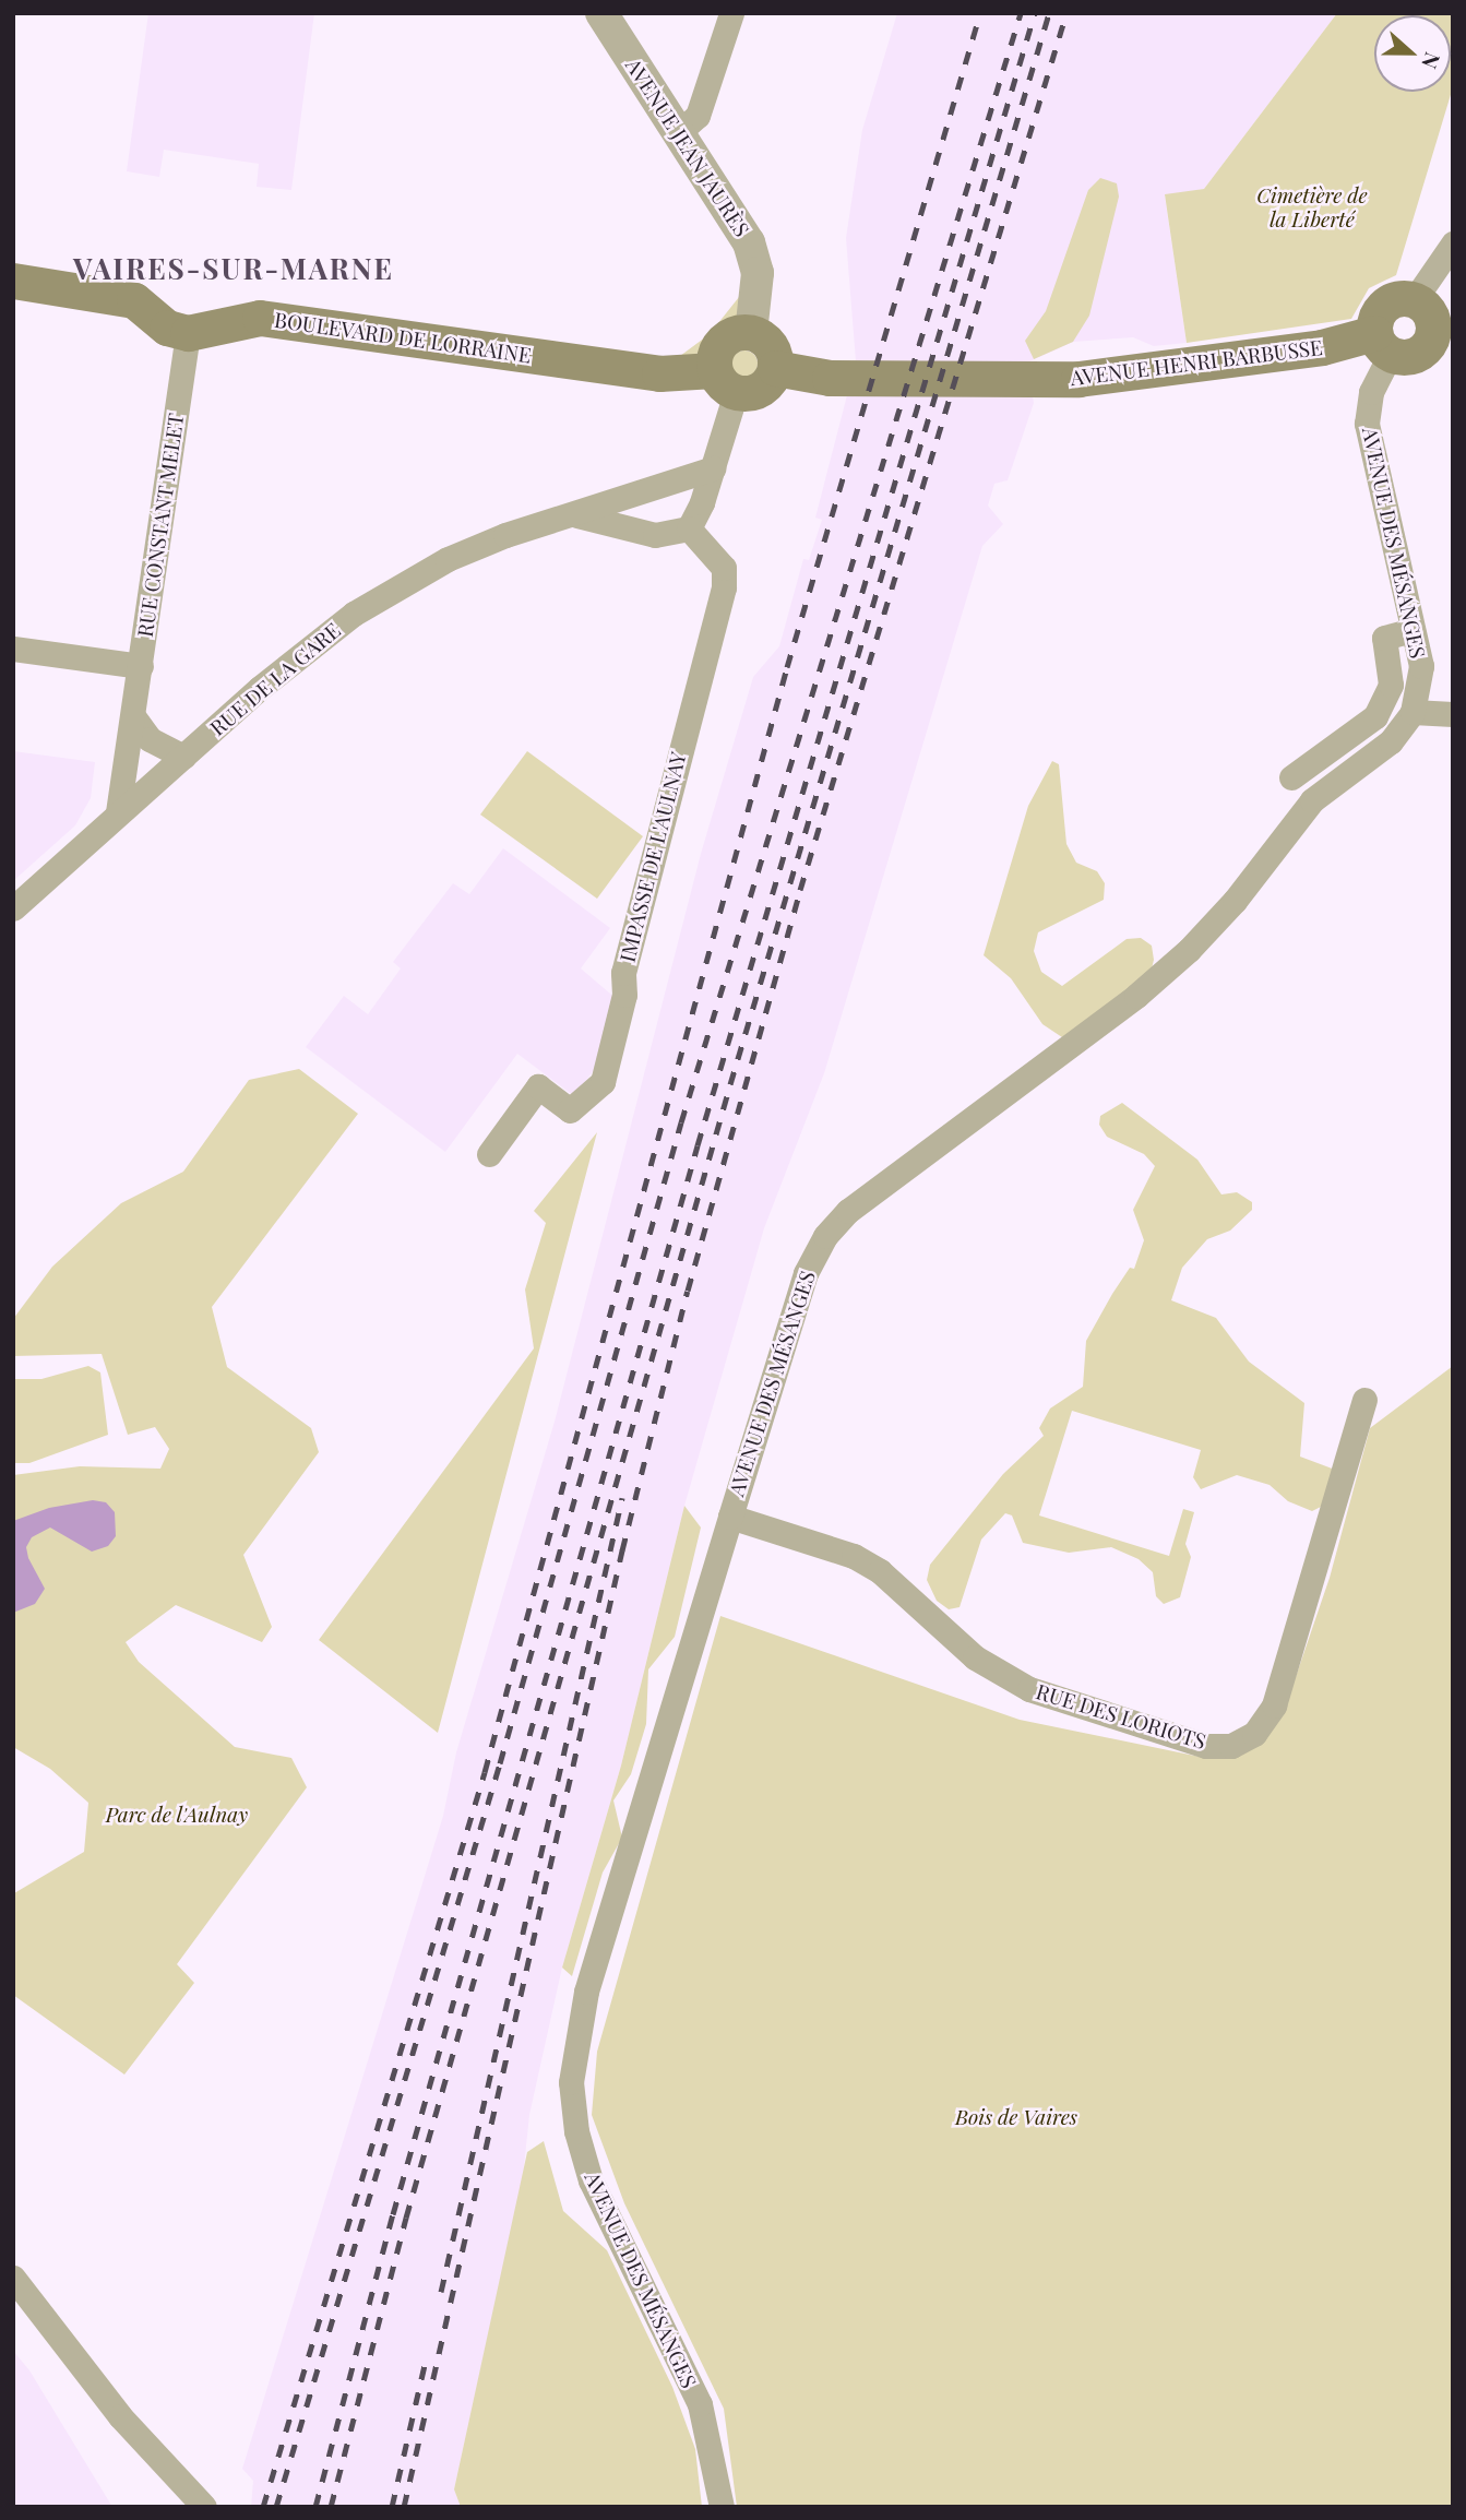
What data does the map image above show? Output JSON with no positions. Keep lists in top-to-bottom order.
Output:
{
  "streets": {
    "main road": ["BOULEVARD DE LORRAINE", "AVENUE HENRI BARBUSSE"],
    "street": [
      "AVENUE JEAN JAURÈS",
      "RUE CONSTANT MELET",
      "AVENUE DES MÉSANGES",
      "RUE DE LA GARE",
      "IMPASSE DE L'AULNAY",
      "RUE DES LORIOTS"
    ]
  },
  "crossings": [
    ["AVENUE JEAN JAURÈS", "BOULEVARD DE LORRAINE"],
    ["AVENUE JEAN JAURÈS", "AVENUE HENRI BARBUSSE"],
    ["BOULEVARD DE LORRAINE", "AVENUE HENRI BARBUSSE"],
    ["BOULEVARD DE LORRAINE", "RUE CONSTANT MELET"],
    ["AVENUE HENRI BARBUSSE", "AVENUE DES MÉSANGES"],
    ["RUE CONSTANT MELET", "RUE DE LA GARE"],
    ["AVENUE DES MÉSANGES", "RUE DES LORIOTS"],
    ["RUE DE LA GARE", "IMPASSE DE L'AULNAY"]
  ],
  "districts": ["VAIRES-SUR-MARNE"],
  "parks": ["Cimetière de la Liberté", "Parc de l'Aulnay", "Bois de Vaires"],
  "north": "right"
}
